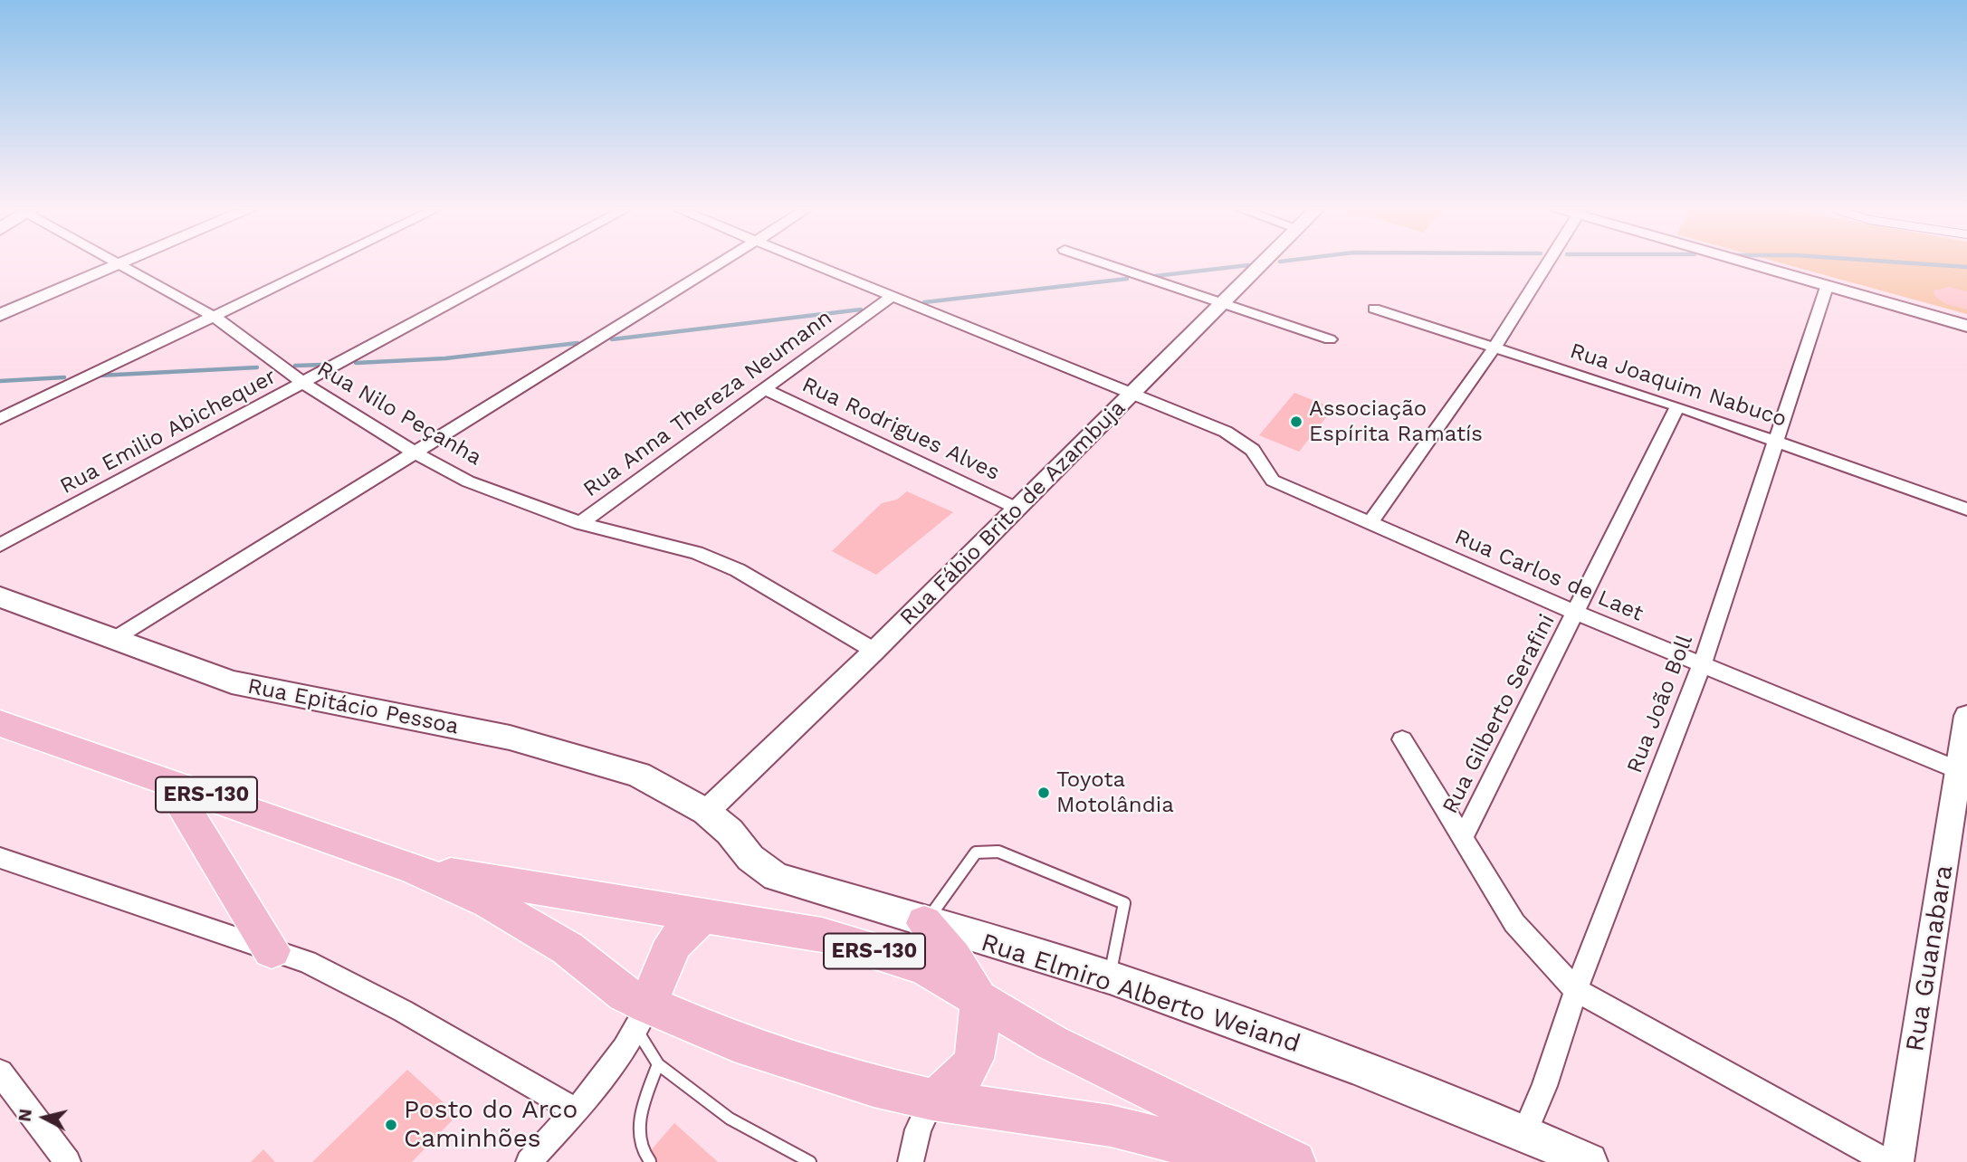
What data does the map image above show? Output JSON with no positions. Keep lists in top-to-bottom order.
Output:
{
  "streets": {
    "main road": ["Rua Epitácio Pessoa", "ERS-130", "Rua Elmiro Alberto Weiand"],
    "street": [
      "Rua Joaquim Nabuco",
      "Rua Anna Thereza Neumann",
      "Rua Nilo Peçanha",
      "Rua Rodrigues Alves",
      "Rua Emilio Abichequer",
      "Rua Fábio Brito de Azambuja",
      "Rua Carlos de Laet",
      "Rua João Boll",
      "Rua Gilberto Serafini",
      "Rua Guanabara"
    ]
  },
  "crossings": [
    ["Rua Joaquim Nabuco", "Rua João Boll"],
    ["Rua Joaquim Nabuco", "Rua Gilberto Serafini"],
    ["Rua Anna Thereza Neumann", "Rua Nilo Peçanha"],
    ["Rua Anna Thereza Neumann", "Rua Rodrigues Alves"],
    ["Rua Anna Thereza Neumann", "Rua Carlos de Laet"],
    ["Rua Nilo Peçanha", "Rua Emilio Abichequer"],
    ["Rua Nilo Peçanha", "Rua Fábio Brito de Azambuja"],
    ["Rua Rodrigues Alves", "Rua Fábio Brito de Azambuja"],
    ["Rua Fábio Brito de Azambuja", "Rua Carlos de Laet"],
    ["Rua Fábio Brito de Azambuja", "Rua Epitácio Pessoa"],
    ["Rua Fábio Brito de Azambuja", "Rua Elmiro Alberto Weiand"],
    ["Rua Carlos de Laet", "Rua João Boll"],
    ["Rua Carlos de Laet", "Rua Gilberto Serafini"],
    ["Rua Carlos de Laet", "Rua Guanabara"],
    ["Rua João Boll", "Rua Elmiro Alberto Weiand"],
    ["Rua Epitácio Pessoa", "Rua Elmiro Alberto Weiand"]
  ],
  "places": ["Associação Espírita Ramatís", "Toyota Motolândia", "Posto do Arco Caminhões"],
  "north": "left"
}
